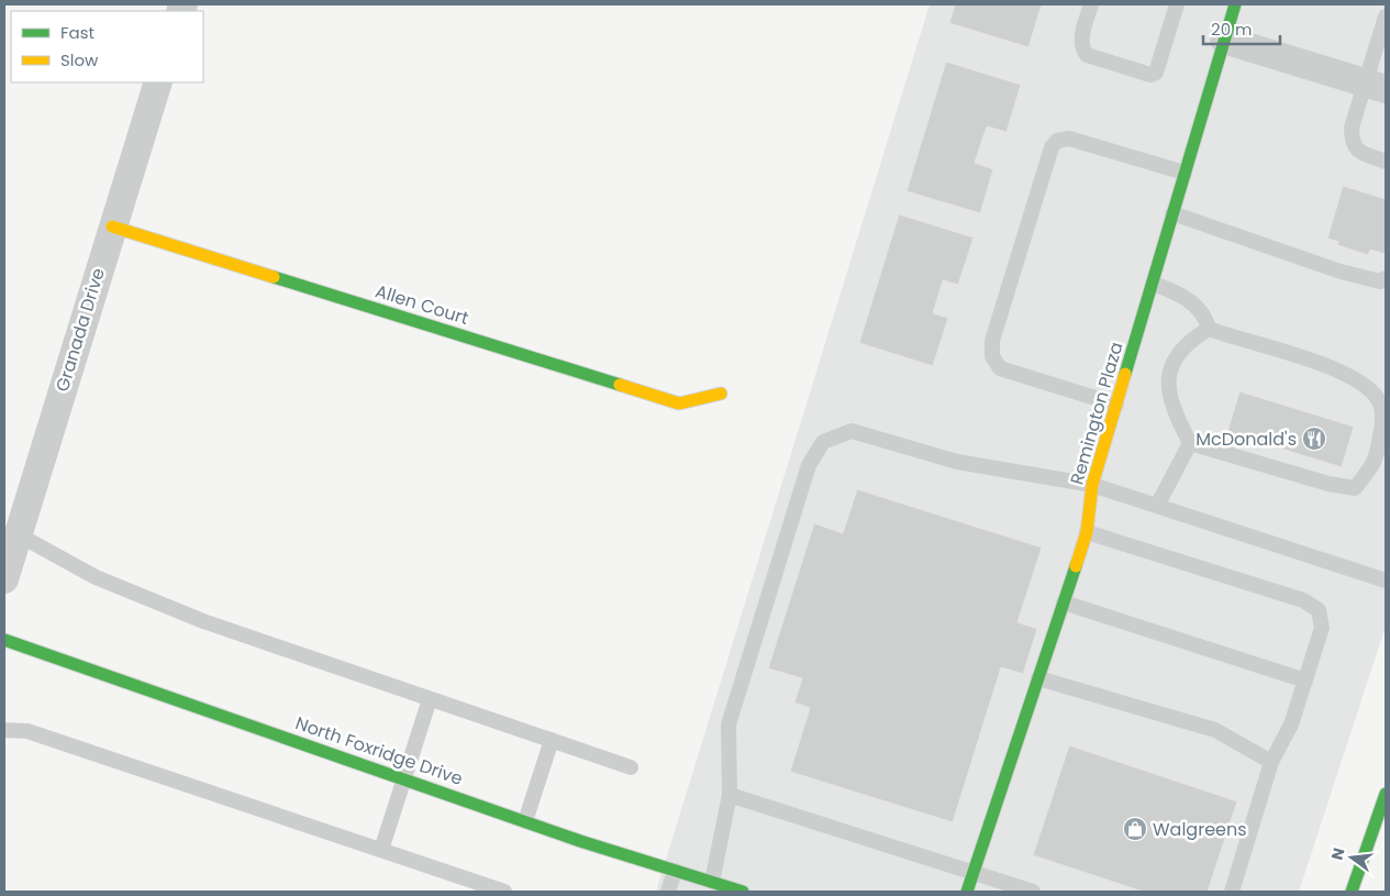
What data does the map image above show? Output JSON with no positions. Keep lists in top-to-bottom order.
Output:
{
  "streets": {
    "street": [
      "Allen Court",
      "Granada Drive",
      "Remington Plaza",
      "North Foxridge Drive"
    ]
  },
  "crossings": [
    ["Allen Court", "Granada Drive"]
  ],
  "places": {
    "restaurant": ["McDonald's"],
    "shop": ["Walgreens"]
  },
  "legend": ["Fast", "Slow"],
  "scale_bar": "20 m",
  "north": "left"
}
